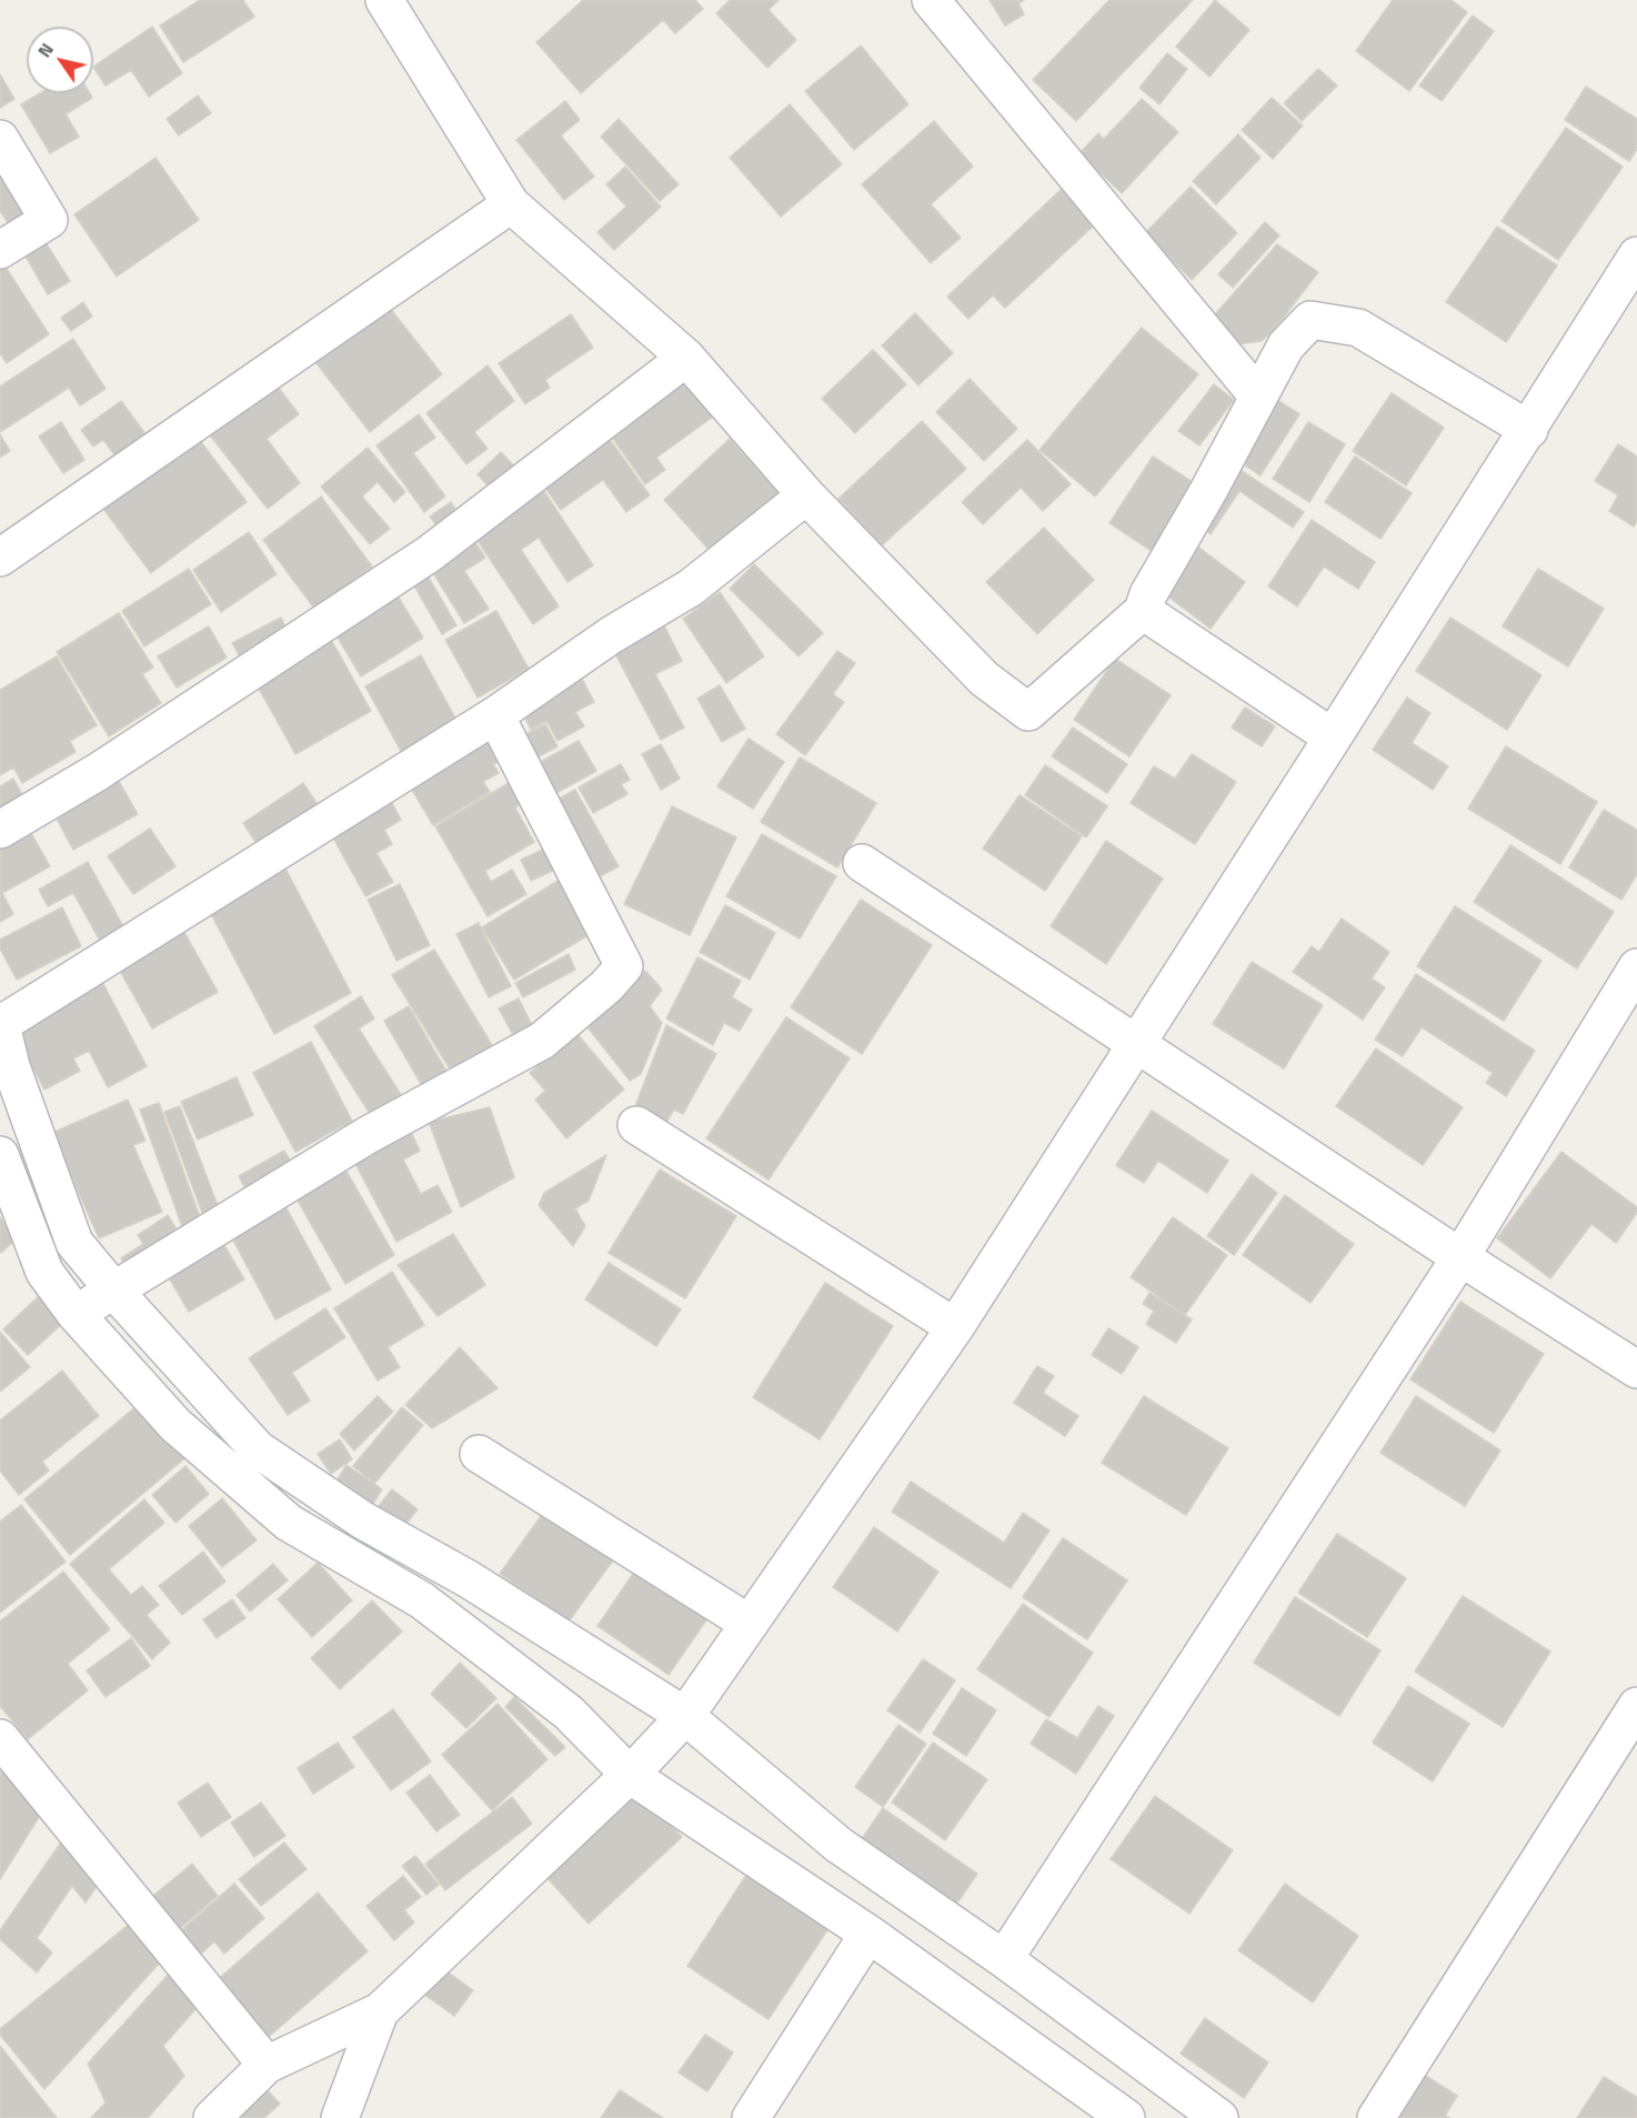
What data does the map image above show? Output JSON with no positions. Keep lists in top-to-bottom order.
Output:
{
  "north": "top left"
}
